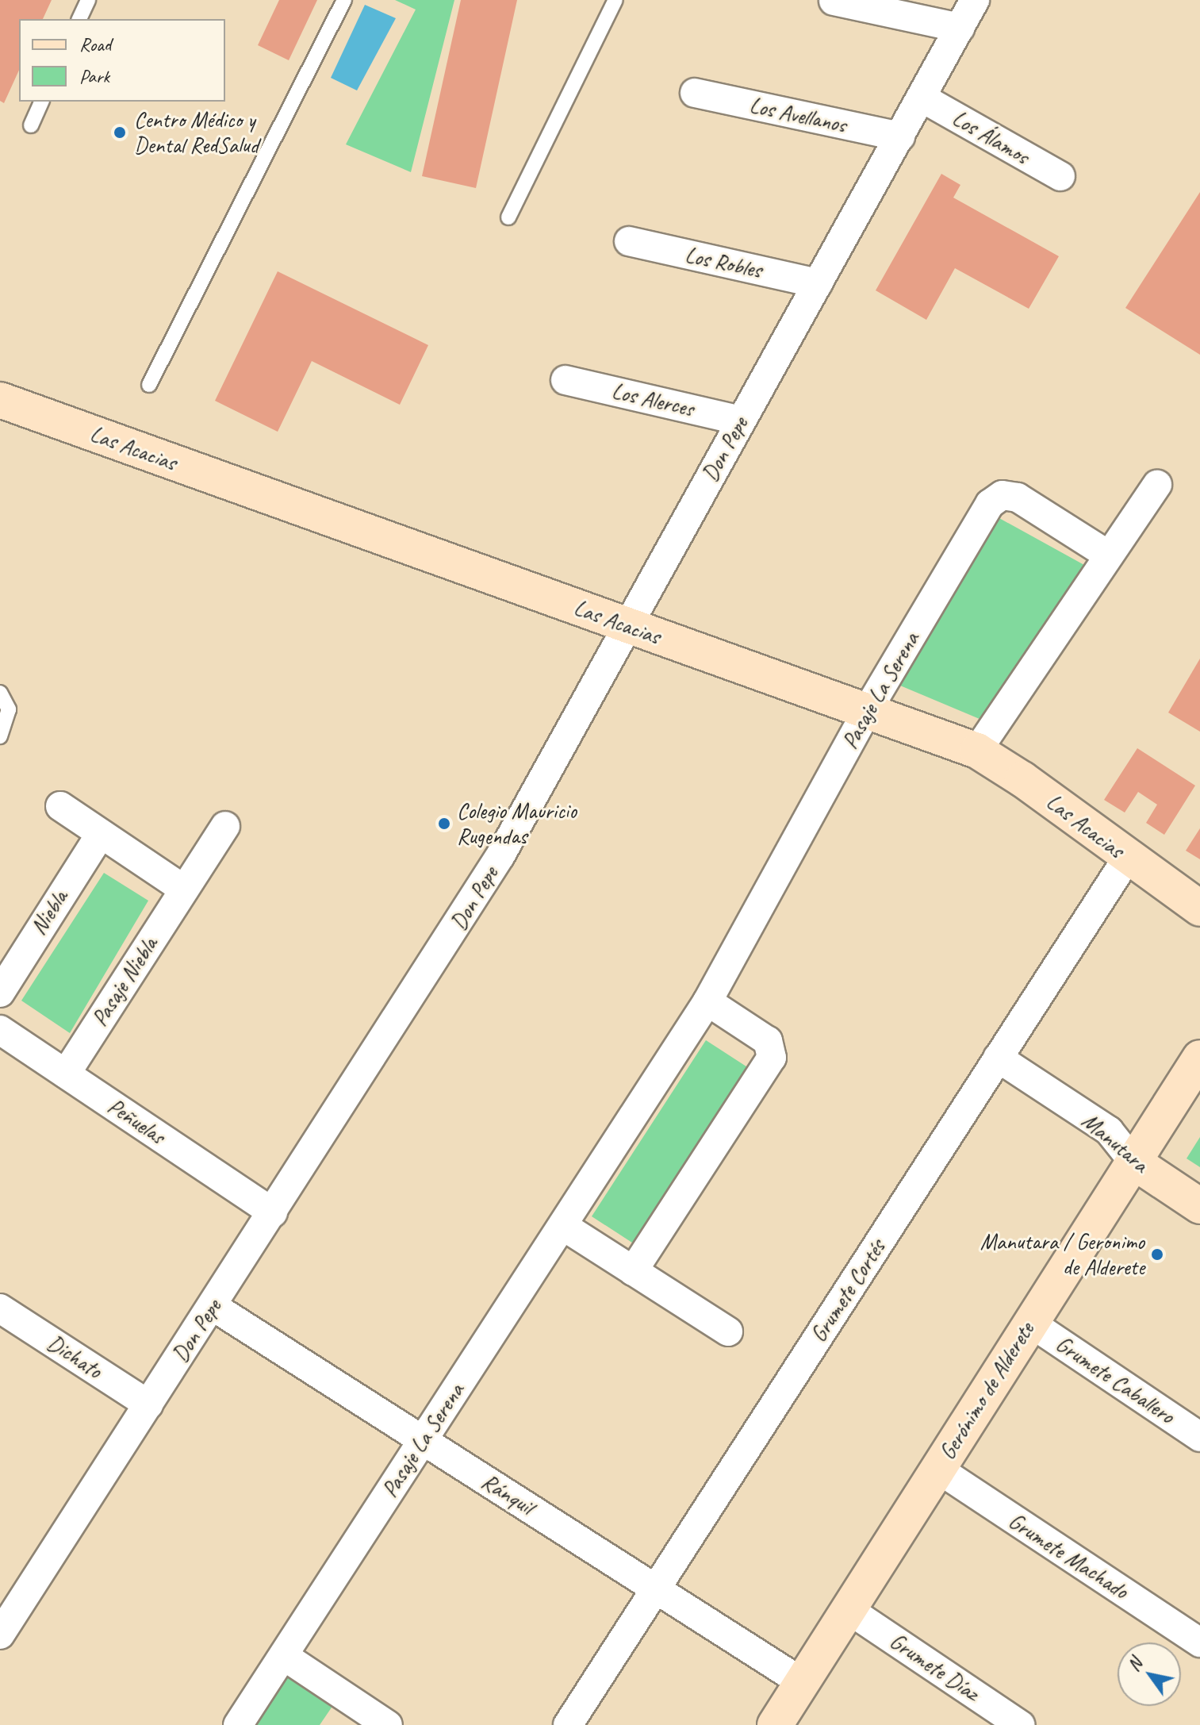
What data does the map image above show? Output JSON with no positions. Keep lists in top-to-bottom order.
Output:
{
  "streets": {
    "main road": ["Las Acacias", "Manutara", "Gerónimo de Alderete"],
    "street": [
      "Los Avellanos",
      "Los Álamos",
      "Los Robles",
      "Los Alerces",
      "Don Pepe",
      "Pasaje La Serena",
      "Niebla",
      "Pasaje Niebla",
      "Peñuelas",
      "Grumete Cortés",
      "Dichato",
      "Grumete Caballero",
      "Ránquil",
      "Grumete Machado",
      "Grumete Díaz"
    ]
  },
  "crossings": [
    ["Los Avellanos", "Don Pepe"],
    ["Los Álamos", "Don Pepe"],
    ["Los Robles", "Don Pepe"],
    ["Los Alerces", "Don Pepe"],
    ["Las Acacias", "Don Pepe"],
    ["Las Acacias", "Pasaje La Serena"],
    ["Las Acacias", "Grumete Cortés"],
    ["Don Pepe", "Peñuelas"],
    ["Don Pepe", "Dichato"],
    ["Don Pepe", "Ránquil"],
    ["Pasaje La Serena", "Ránquil"],
    ["Pasaje Niebla", "Peñuelas"],
    ["Manutara", "Grumete Cortés"],
    ["Manutara", "Gerónimo de Alderete"],
    ["Grumete Cortés", "Ránquil"],
    ["Grumete Caballero", "Gerónimo de Alderete"],
    ["Gerónimo de Alderete", "Ránquil"],
    ["Gerónimo de Alderete", "Grumete Machado"],
    ["Gerónimo de Alderete", "Grumete Díaz"]
  ],
  "places": ["Centro Médico y Dental RedSalud", "Colegio Mauricio Rugendas", "Manutara / Geronimo de Alderete"],
  "legend": ["Road", "Park"],
  "north": "top left"
}
